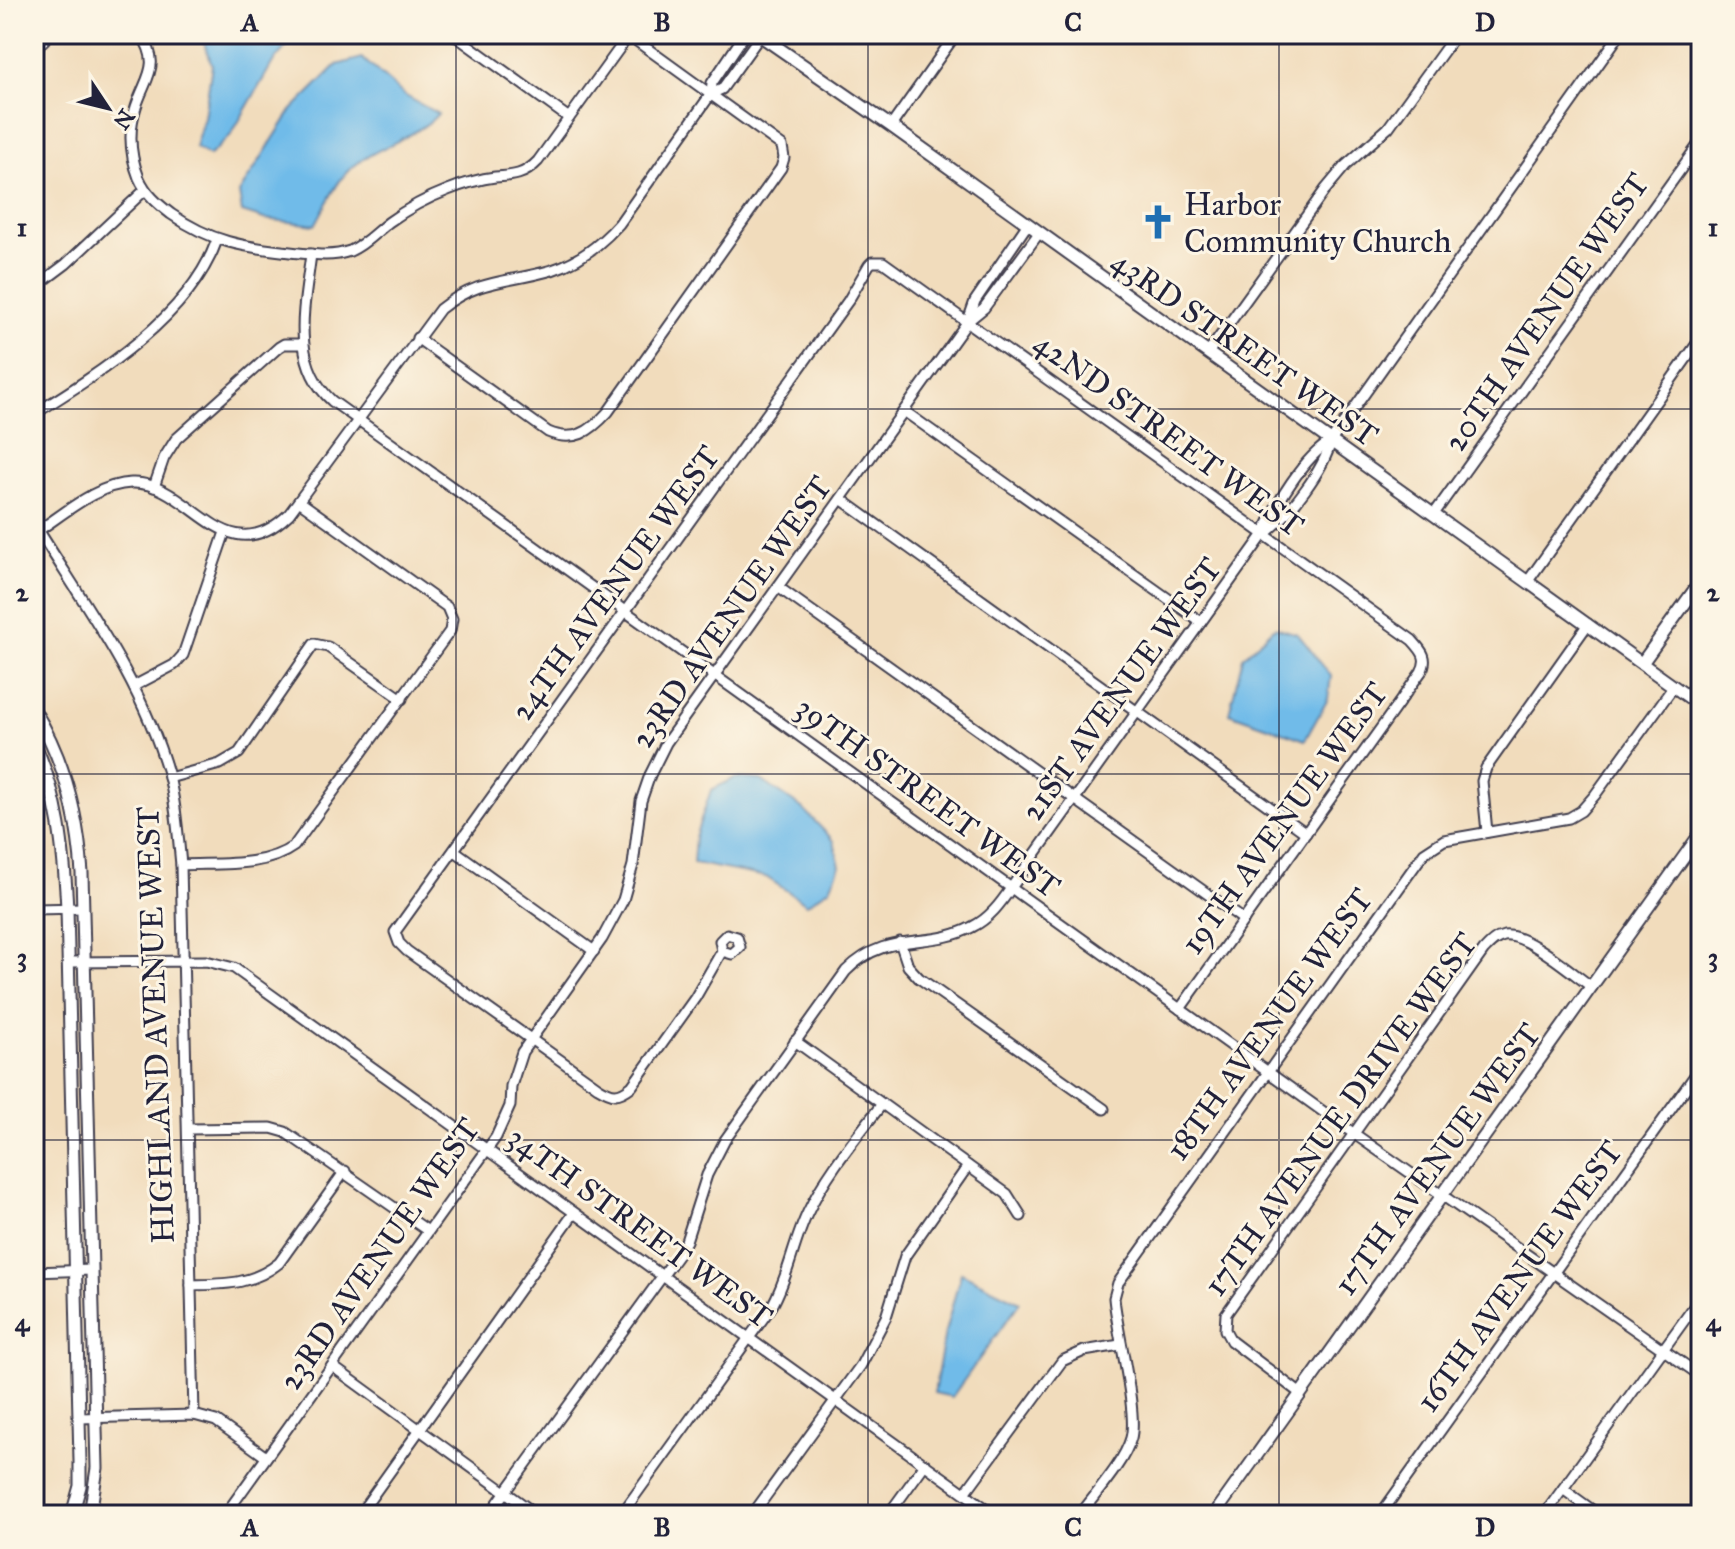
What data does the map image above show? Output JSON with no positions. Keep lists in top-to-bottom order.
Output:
{
  "streets": {
    "street": [
      "20TH AVENUE WEST",
      "43RD STREET WEST",
      "42ND STREET WEST",
      "24TH AVENUE WEST",
      "23RD AVENUE WEST",
      "21ST AVENUE WEST",
      "39TH STREET WEST",
      "19TH AVENUE WEST",
      "18TH AVENUE WEST",
      "HIGHLAND AVENUE WEST",
      "17TH AVENUE DRIVE WEST",
      "17TH AVENUE WEST",
      "34TH STREET WEST",
      "16TH AVENUE WEST"
    ]
  },
  "crossings": [
    ["20TH AVENUE WEST", "43RD STREET WEST"],
    ["43RD STREET WEST", "23RD AVENUE WEST"],
    ["43RD STREET WEST", "21ST AVENUE WEST"],
    ["43RD STREET WEST", "18TH AVENUE WEST"],
    ["42ND STREET WEST", "24TH AVENUE WEST"],
    ["42ND STREET WEST", "23RD AVENUE WEST"],
    ["42ND STREET WEST", "21ST AVENUE WEST"],
    ["42ND STREET WEST", "19TH AVENUE WEST"],
    ["24TH AVENUE WEST", "23RD AVENUE WEST"],
    ["24TH AVENUE WEST", "39TH STREET WEST"],
    ["23RD AVENUE WEST", "39TH STREET WEST"],
    ["23RD AVENUE WEST", "34TH STREET WEST"],
    ["21ST AVENUE WEST", "39TH STREET WEST"],
    ["21ST AVENUE WEST", "34TH STREET WEST"],
    ["39TH STREET WEST", "19TH AVENUE WEST"],
    ["39TH STREET WEST", "18TH AVENUE WEST"],
    ["39TH STREET WEST", "17TH AVENUE DRIVE WEST"],
    ["39TH STREET WEST", "17TH AVENUE WEST"],
    ["39TH STREET WEST", "16TH AVENUE WEST"],
    ["HIGHLAND AVENUE WEST", "34TH STREET WEST"],
    ["17TH AVENUE DRIVE WEST", "17TH AVENUE WEST"]
  ],
  "places": {
    "church": ["Harbor Community Church"]
  },
  "north": "bottom right",
  "grid": {
    "columns": [
      "A",
      "B",
      "C",
      "D"
    ],
    "rows": [
      "1",
      "2",
      "3",
      "4"
    ]
  }
}
